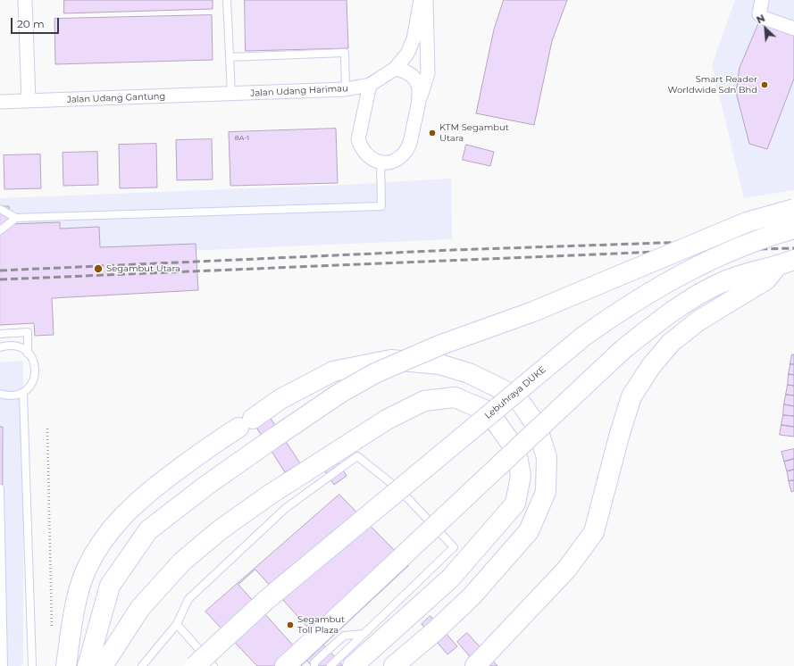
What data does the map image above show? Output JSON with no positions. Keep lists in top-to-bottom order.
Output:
{
  "streets": {
    "highway": ["Lebuhraya DUKE"],
    "street": ["Jalan Udang Harimau", "Jalan Udang Gantung"]
  },
  "crossings": [
    ["Jalan Udang Harimau", "Jalan Udang Gantung"]
  ],
  "places": [
    "Smart Reader Worldwide Sdn Bhd",
    "KTM Segambut Utara",
    "Segambut Utara",
    "Segambut Toll Plaza"
  ],
  "house_numbers": ["8A-1"],
  "scale_bar": "20 m",
  "north": "top left"
}
